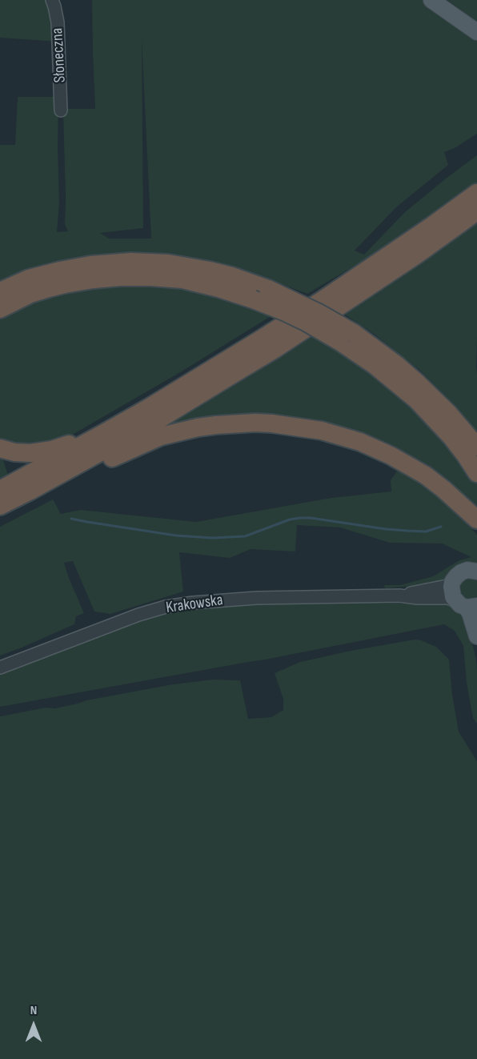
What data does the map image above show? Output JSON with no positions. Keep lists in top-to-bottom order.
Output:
{
  "streets": {
    "street": ["Słoneczna", "Krakowska"]
  },
  "north": "top"
}
